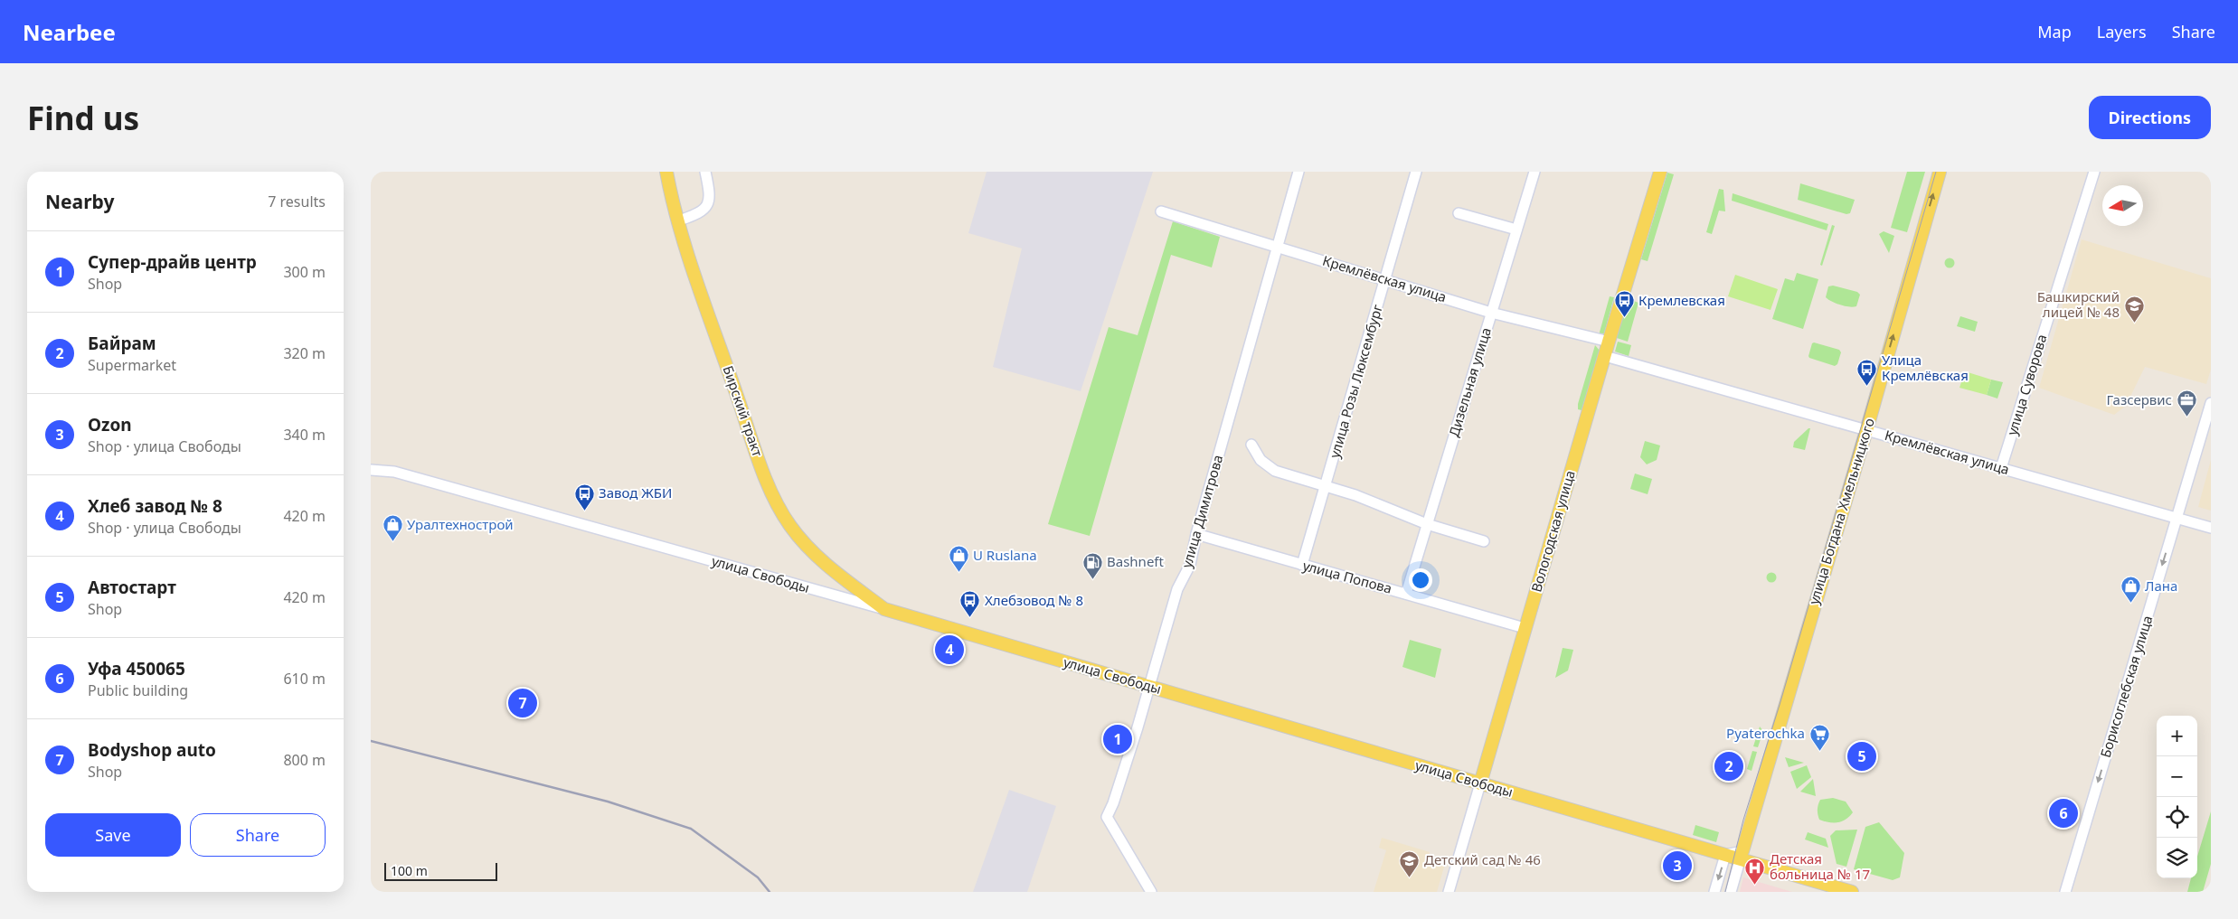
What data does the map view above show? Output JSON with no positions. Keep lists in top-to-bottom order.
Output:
{
  "streets": {
    "main road": [
      "Бирский тракт",
      "улица Богдана Хмельницкого",
      "Вологодская улица",
      "улица Свободы"
    ],
    "street": [
      "Кремлёвская улица",
      "улица Розы Люксембург",
      "Дизельная улица",
      "улица Суворова",
      "улица Димитрова",
      "улица Попова",
      "Борисоглебская улица"
    ]
  },
  "crossings": [
    ["Кремлёвская улица", "улица Розы Люксембург"],
    ["Кремлёвская улица", "Дизельная улица"],
    ["Кремлёвская улица", "улица Суворова"],
    ["Кремлёвская улица", "улица Димитрова"],
    ["Кремлёвская улица", "улица Богдана Хмельницкого"],
    ["Кремлёвская улица", "Вологодская улица"],
    ["Кремлёвская улица", "Борисоглебская улица"],
    ["улица Розы Люксембург", "улица Попова"],
    ["Дизельная улица", "улица Попова"],
    ["Бирский тракт", "улица Свободы"],
    ["улица Димитрова", "улица Свободы"],
    ["улица Димитрова", "улица Попова"],
    ["улица Богдана Хмельницкого", "улица Свободы"],
    ["Вологодская улица", "улица Свободы"],
    ["Вологодская улица", "улица Попова"]
  ],
  "one_way": ["улица Богдана Хмельницкого", "Борисоглебская улица"],
  "places": {
    "bus stop": [
      "Кремлевская",
      "Улица Кремлёвская",
      "Завод ЖБИ",
      "Хлебзовод № 8"
    ],
    "school or university": ["Башкирский лицей № 48", "Детский сад № 46"],
    "office": ["Газсервис"],
    "shop": ["Уралтехнострой", "U Ruslana", "Лана"],
    "fuel station": ["Bashneft"],
    "supermarket": ["Pyaterochka"],
    "hospital": ["Детская больница № 17"]
  },
  "scale_bar": "100 m",
  "north": "left",
  "page": {
    "header": "Nearbee",
    "nav": ["Map", "Layers", "Share"],
    "buttons": [
      "Directions",
      ["Save", "Share"]
    ],
    "title": "Find us",
    "heading": ["Nearby", "7 results"],
    "list": [
      {
        "mark": "1",
        "name": "Супер-драйв центр",
        "note": "Shop",
        "value": "300 m"
      },
      {
        "mark": "2",
        "name": "Байрам",
        "note": "Supermarket",
        "value": "320 m"
      },
      {
        "mark": "3",
        "name": "Ozon",
        "note": "Shop · улица Свободы",
        "value": "340 m"
      },
      {
        "mark": "4",
        "name": "Хлеб завод № 8",
        "note": "Shop · улица Свободы",
        "value": "420 m"
      },
      {
        "mark": "5",
        "name": "Автостарт",
        "note": "Shop",
        "value": "420 m"
      },
      {
        "mark": "6",
        "name": "Уфа 450065",
        "note": "Public building",
        "value": "610 m"
      },
      {
        "mark": "7",
        "name": "Bodyshop auto",
        "note": "Shop",
        "value": "800 m"
      }
    ],
    "pins": [
      "4",
      "7",
      "1",
      "5",
      "2",
      "6",
      "3"
    ],
    "map_buttons": ["+", "−"],
    "scale": "100 m"
  }
}
